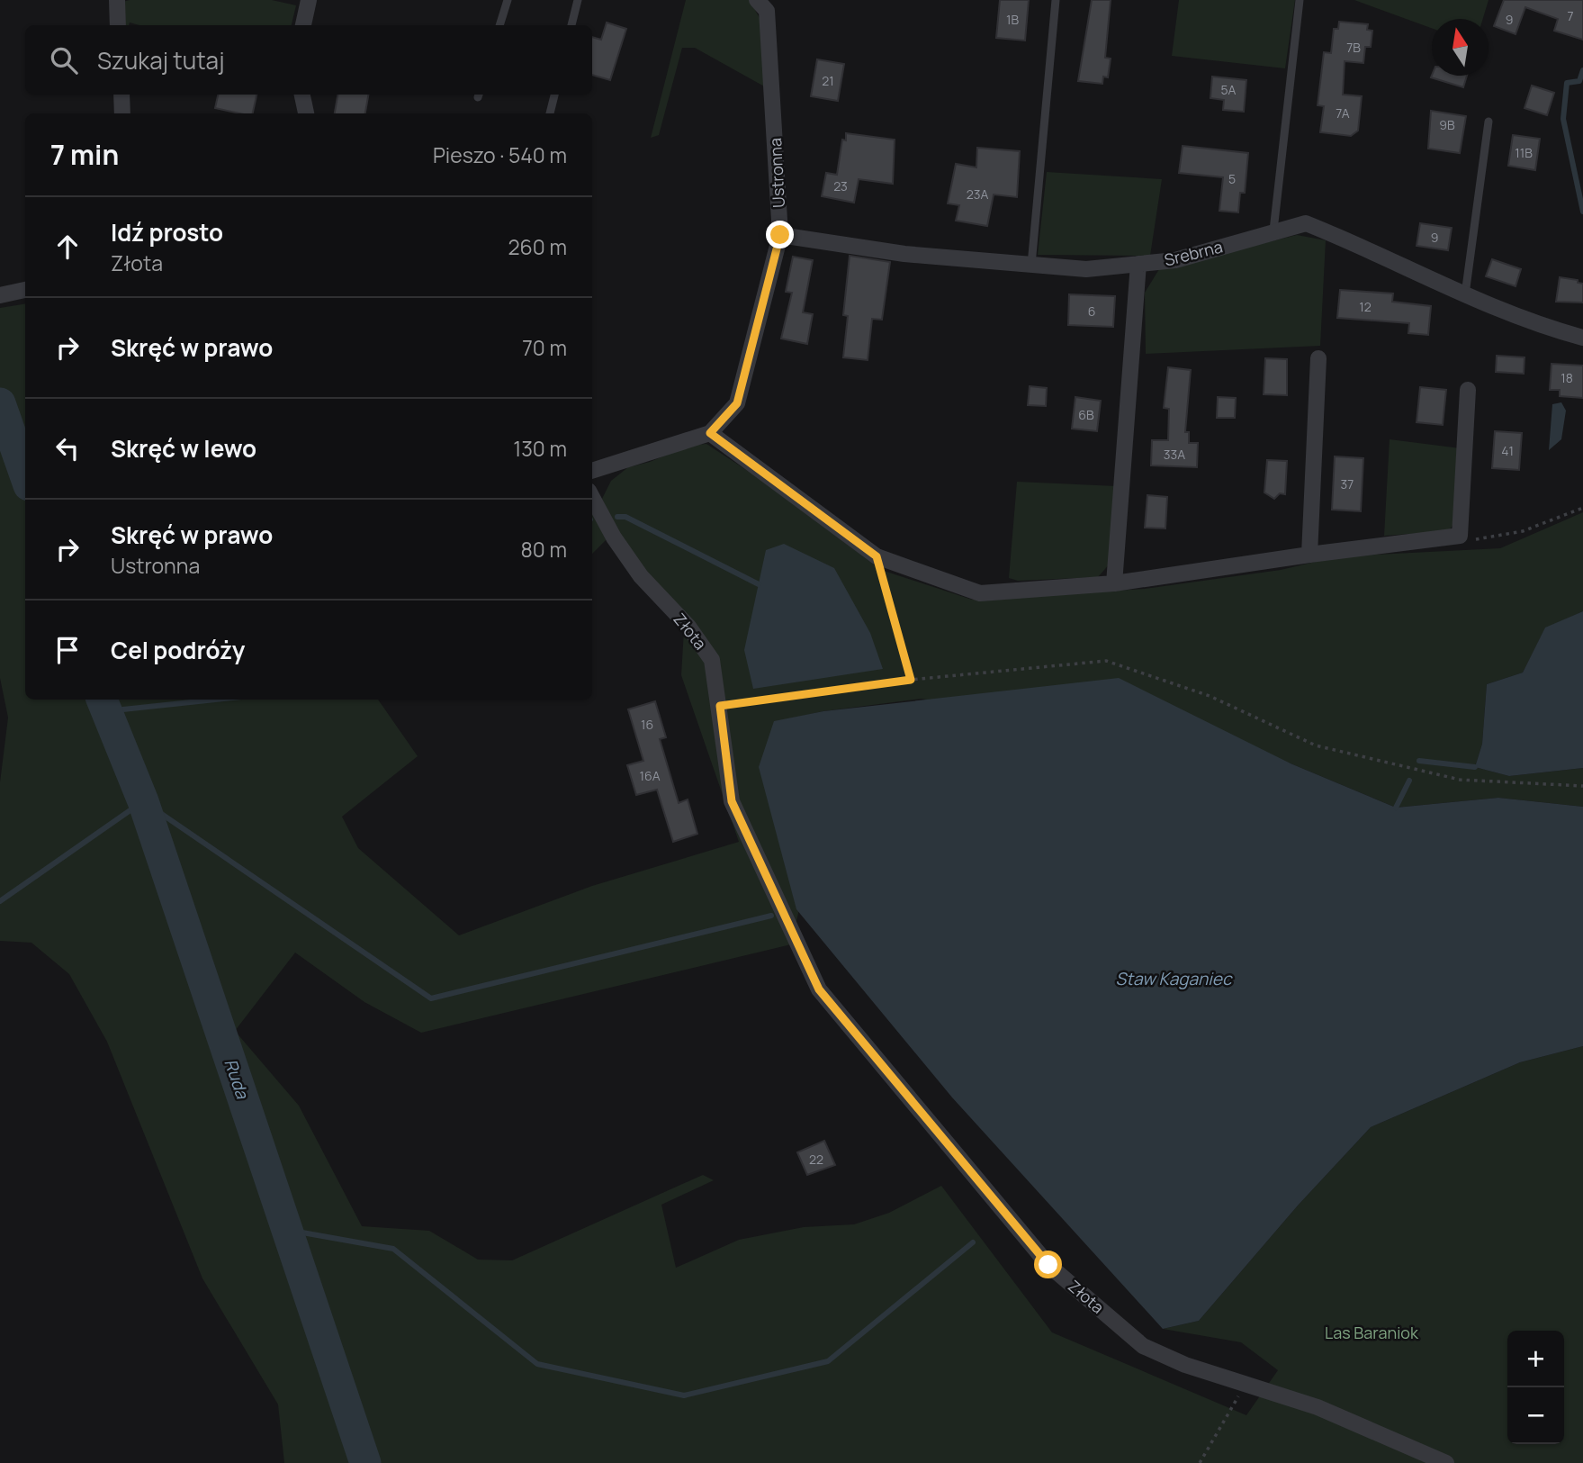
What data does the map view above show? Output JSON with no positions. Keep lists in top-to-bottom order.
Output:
{
  "streets": {
    "street": ["Ustronna", "Srebrna", "Złota"]
  },
  "crossings": [
    ["Ustronna", "Srebrna"]
  ],
  "water": ["Staw Kaganiec", "Ruda"],
  "parks": ["Las Baraniok"],
  "house_numbers": [
    "7",
    "1B",
    "9",
    "7B",
    "21",
    "5A",
    "7A",
    "9B",
    "11B",
    "5",
    "23",
    "23A",
    "9",
    "12",
    "6",
    "18",
    "6B",
    "41",
    "33A",
    "37",
    "16",
    "16A",
    "22"
  ],
  "north": "top",
  "page": {
    "search": "Szukaj tutaj",
    "heading": ["7 min", "Pieszo · 540 m"],
    "list": [
      ["Idź prosto", "Złota", "260 m"],
      ["Skręć w prawo", "70 m"],
      ["Skręć w lewo", "130 m"],
      ["Skręć w prawo", "Ustronna", "80 m"],
      "Cel podróży"
    ],
    "map_buttons": ["+", "−"]
  }
}
